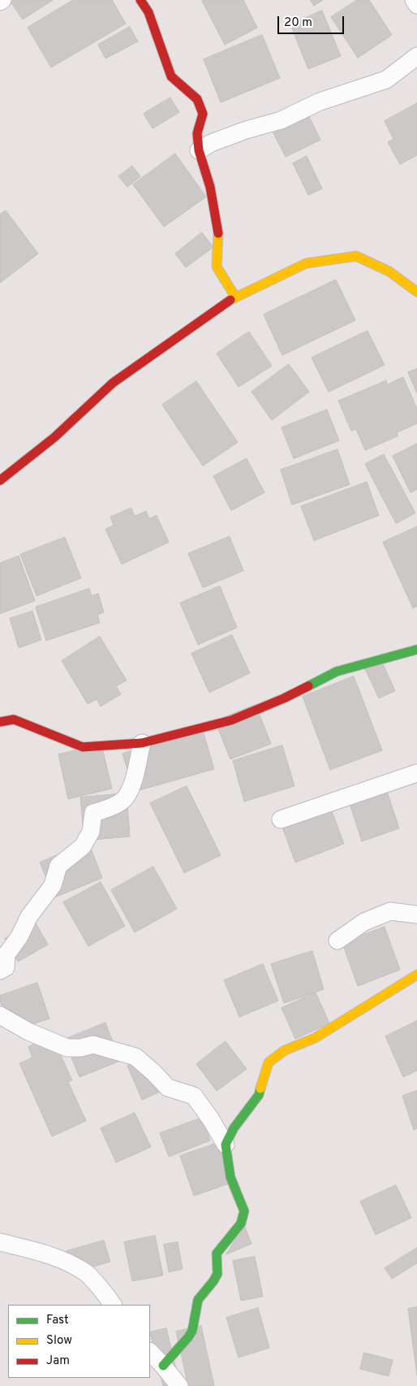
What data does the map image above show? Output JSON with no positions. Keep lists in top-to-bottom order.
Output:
{
  "legend": ["Fast", "Slow", "Jam"],
  "scale_bar": "20 m"
}
